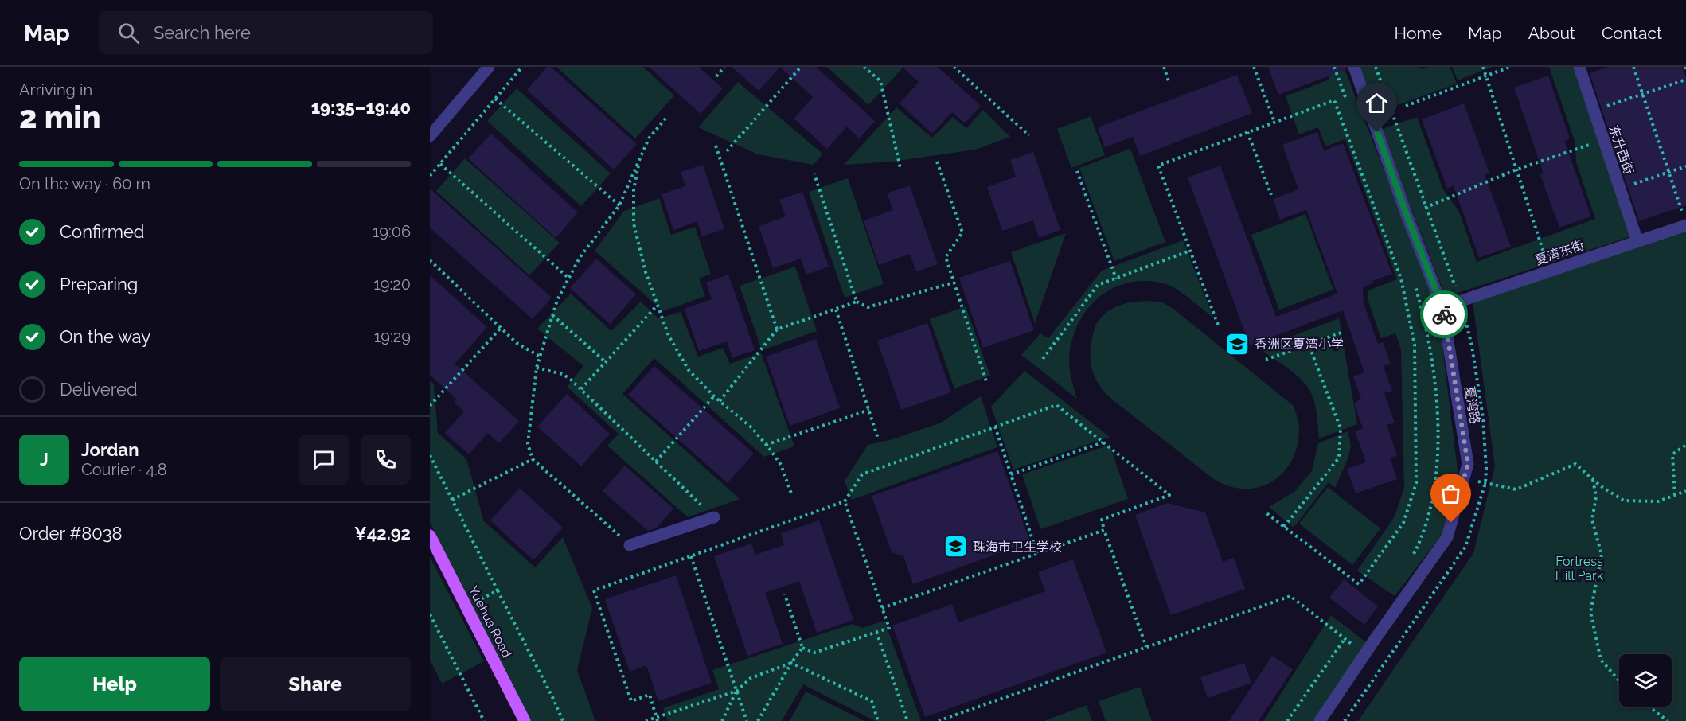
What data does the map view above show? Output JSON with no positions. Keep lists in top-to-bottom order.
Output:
{
  "streets": {
    "main road": ["Yuehua Road"],
    "street": ["东升西街", "夏湾东街", "夏湾路"]
  },
  "crossings": [
    ["东升西街", "夏湾东街"],
    ["夏湾东街", "夏湾路"]
  ],
  "parks": ["Fortress Hill Park"],
  "places": {
    "school or university": ["香洲区夏湾小学", "珠海市卫生学校"]
  },
  "page": {
    "header": "Map",
    "search": "Search here",
    "nav": [
      "Home",
      "Map",
      "About",
      "Contact"
    ],
    "heading": ["2 min", "Arriving in", "19:35–19:40"],
    "panel": [
      "Jordan",
      "Courier · 4.8",
      "Order #8038",
      "¥42.92"
    ],
    "bar": "On the way · 60 m",
    "list": [
      ["Confirmed", "19:06"],
      ["Preparing", "19:20"],
      ["On the way", "19:29"],
      "Delivered"
    ],
    "round": "J",
    "buttons": ["Help", "Share"]
  }
}
